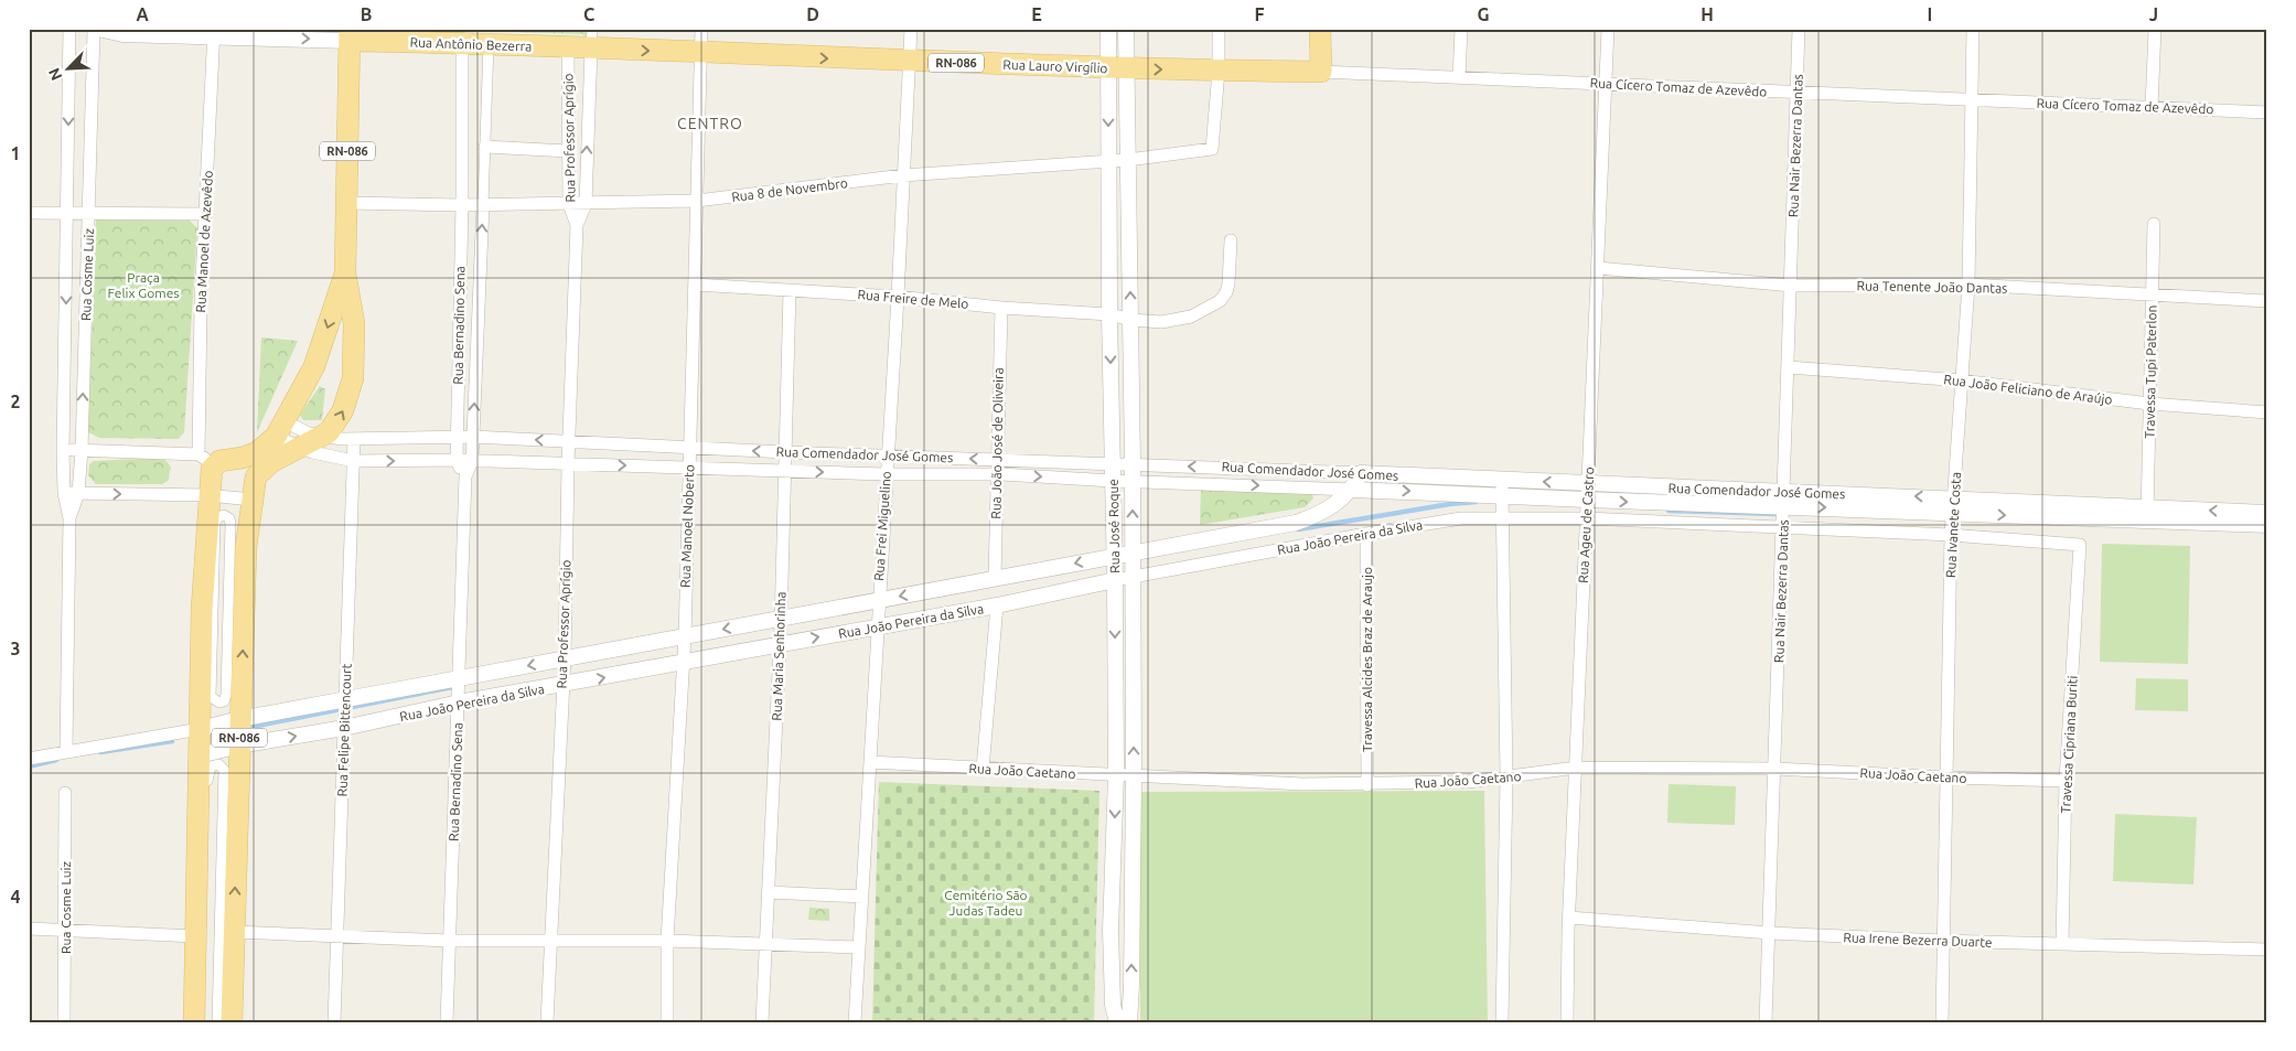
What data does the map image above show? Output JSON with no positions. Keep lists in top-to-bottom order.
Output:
{
  "streets": {
    "main road": ["Rua Antônio Bezerra", "RN-086", "Rua Lauro Virgílio"],
    "street": [
      "Rua Cícero Tomaz de Azevêdo",
      "Rua Professor Aprígio",
      "Rua Nair Bezerra Dantas",
      "Rua 8 de Novembro",
      "Rua Manoel de Azevêdo",
      "Rua Cosme Luiz",
      "Rua Tenente João Dantas",
      "Rua Freire de Melo",
      "Rua Bernadino Sena",
      "Travessa Tupi Paterlon",
      "Rua João Feliciano de Araújo",
      "Rua João José de Oliveira",
      "Rua Comendador José Gomes",
      "Rua Ageu de Castro",
      "Rua Ivanete Costa",
      "Rua Manoel Noberto",
      "Rua Frei Miguelino",
      "Rua José Roque",
      "Rua João Pereira da Silva",
      "Rua Maria Senhorinha",
      "Travessa Alcides Braz de Araujo",
      "Rua Felipe Bittencourt",
      "Travessa Cipriana Buriti",
      "Rua João Caetano",
      "Rua Irene Bezerra Duarte"
    ]
  },
  "crossings": [
    ["Rua Antônio Bezerra", "RN-086"],
    ["Rua Antônio Bezerra", "Rua Lauro Virgílio"],
    ["Rua Antônio Bezerra", "Rua Professor Aprígio"],
    ["Rua Antônio Bezerra", "Rua Bernadino Sena"],
    ["RN-086", "Rua 8 de Novembro"],
    ["RN-086", "Rua Manoel de Azevêdo"],
    ["RN-086", "Rua Comendador José Gomes"],
    ["RN-086", "Rua João Pereira da Silva"],
    ["Rua Lauro Virgílio", "Rua Cícero Tomaz de Azevêdo"],
    ["Rua Lauro Virgílio", "Rua Professor Aprígio"],
    ["Rua Lauro Virgílio", "Rua 8 de Novembro"],
    ["Rua Lauro Virgílio", "Rua Manoel Noberto"],
    ["Rua Lauro Virgílio", "Rua Frei Miguelino"],
    ["Rua Lauro Virgílio", "Rua José Roque"],
    ["Rua Cícero Tomaz de Azevêdo", "Rua Nair Bezerra Dantas"],
    ["Rua Cícero Tomaz de Azevêdo", "Rua Ageu de Castro"],
    ["Rua Cícero Tomaz de Azevêdo", "Rua Ivanete Costa"],
    ["Rua Professor Aprígio", "Rua 8 de Novembro"],
    ["Rua Professor Aprígio", "Rua Comendador José Gomes"],
    ["Rua Professor Aprígio", "Rua João Pereira da Silva"],
    ["Rua Nair Bezerra Dantas", "Rua Tenente João Dantas"],
    ["Rua Nair Bezerra Dantas", "Rua João Feliciano de Araújo"],
    ["Rua Nair Bezerra Dantas", "Rua Comendador José Gomes"],
    ["Rua Nair Bezerra Dantas", "Rua João Pereira da Silva"],
    ["Rua Nair Bezerra Dantas", "Rua João Caetano"],
    ["Rua Nair Bezerra Dantas", "Rua Irene Bezerra Duarte"],
    ["Rua 8 de Novembro", "Rua Bernadino Sena"],
    ["Rua 8 de Novembro", "Rua Manoel Noberto"],
    ["Rua 8 de Novembro", "Rua Frei Miguelino"],
    ["Rua 8 de Novembro", "Rua José Roque"],
    ["Rua Tenente João Dantas", "Travessa Tupi Paterlon"],
    ["Rua Tenente João Dantas", "Rua Ageu de Castro"],
    ["Rua Tenente João Dantas", "Rua Ivanete Costa"],
    ["Rua Freire de Melo", "Rua João José de Oliveira"],
    ["Rua Freire de Melo", "Rua Manoel Noberto"],
    ["Rua Freire de Melo", "Rua Frei Miguelino"],
    ["Rua Freire de Melo", "Rua José Roque"],
    ["Rua Freire de Melo", "Rua Maria Senhorinha"],
    ["Rua Bernadino Sena", "Rua Comendador José Gomes"],
    ["Rua Bernadino Sena", "Rua João Pereira da Silva"],
    ["Travessa Tupi Paterlon", "Rua João Feliciano de Araújo"],
    ["Travessa Tupi Paterlon", "Rua Comendador José Gomes"],
    ["Rua João Feliciano de Araújo", "Rua Ivanete Costa"],
    ["Rua João José de Oliveira", "Rua Comendador José Gomes"],
    ["Rua João José de Oliveira", "Rua João Pereira da Silva"],
    ["Rua Comendador José Gomes", "Rua Ageu de Castro"],
    ["Rua Comendador José Gomes", "Rua Ivanete Costa"],
    ["Rua Comendador José Gomes", "Rua Manoel Noberto"],
    ["Rua Comendador José Gomes", "Rua Frei Miguelino"],
    ["Rua Comendador José Gomes", "Rua José Roque"],
    ["Rua Comendador José Gomes", "Rua João Pereira da Silva"],
    ["Rua Comendador José Gomes", "Rua Maria Senhorinha"],
    ["Rua Comendador José Gomes", "Rua Felipe Bittencourt"],
    ["Rua Ageu de Castro", "Rua João Pereira da Silva"],
    ["Rua Ageu de Castro", "Rua João Caetano"],
    ["Rua Ageu de Castro", "Rua Irene Bezerra Duarte"],
    ["Rua Ivanete Costa", "Rua João Pereira da Silva"],
    ["Rua Ivanete Costa", "Rua João Caetano"],
    ["Rua Ivanete Costa", "Rua Irene Bezerra Duarte"],
    ["Rua Manoel Noberto", "Rua João Pereira da Silva"],
    ["Rua Frei Miguelino", "Rua João Pereira da Silva"],
    ["Rua Frei Miguelino", "Rua João Caetano"],
    ["Rua José Roque", "Rua João Pereira da Silva"],
    ["Rua José Roque", "Rua João Caetano"],
    ["Rua João Pereira da Silva", "Rua Maria Senhorinha"],
    ["Rua João Pereira da Silva", "Travessa Alcides Braz de Araujo"],
    ["Rua João Pereira da Silva", "Rua Felipe Bittencourt"],
    ["Rua João Pereira da Silva", "Travessa Cipriana Buriti"],
    ["Travessa Alcides Braz de Araujo", "Rua João Caetano"],
    ["Travessa Cipriana Buriti", "Rua João Caetano"],
    ["Travessa Cipriana Buriti", "Rua Irene Bezerra Duarte"]
  ],
  "one_way": ["Rua Lauro Virgílio"],
  "districts": ["CENTRO"],
  "parks": ["Praça Felix Gomes", "Cemitério São Judas Tadeu"],
  "north": "bottom left",
  "grid": {
    "columns": [
      "A",
      "B",
      "C",
      "D",
      "E",
      "F",
      "G",
      "H",
      "I",
      "J"
    ],
    "rows": [
      "1",
      "2",
      "3",
      "4"
    ]
  }
}
